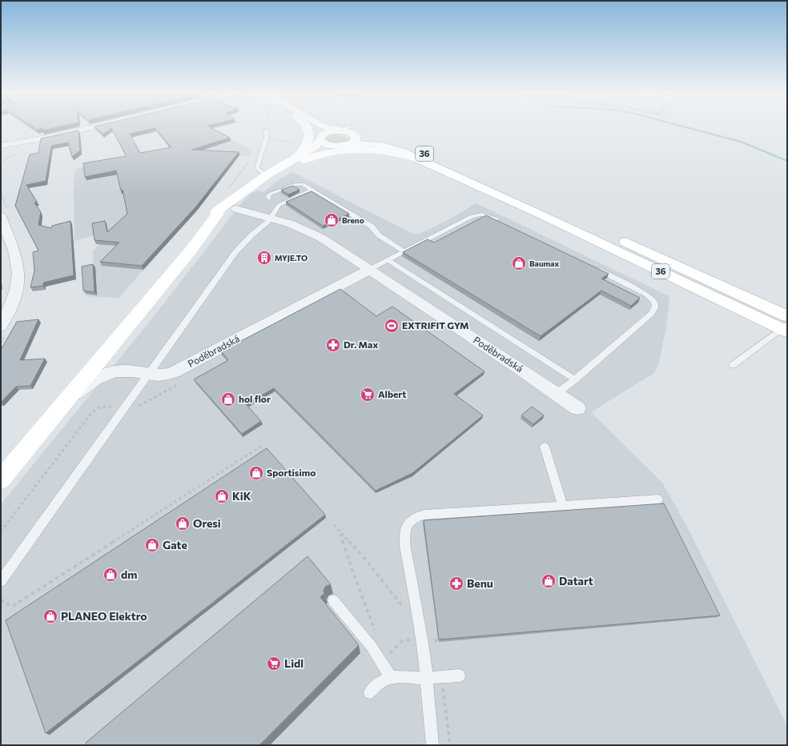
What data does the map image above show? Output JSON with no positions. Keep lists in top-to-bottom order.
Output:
{
  "streets": {
    "main road": ["36", "Poděbradská"]
  },
  "places": {
    "shop": [
      "Breno",
      "Baumax",
      "hol flor",
      "Sportisimo",
      "KiK",
      "Oresi",
      "Gate",
      "dm",
      "Datart",
      "PLANEO Elektro"
    ],
    "building": ["MYJE.TO"],
    "sports": ["EXTRIFIT GYM"],
    "pharmacy": ["Dr. Max", "Benu"],
    "supermarket": ["Albert", "Lidl"]
  }
}
